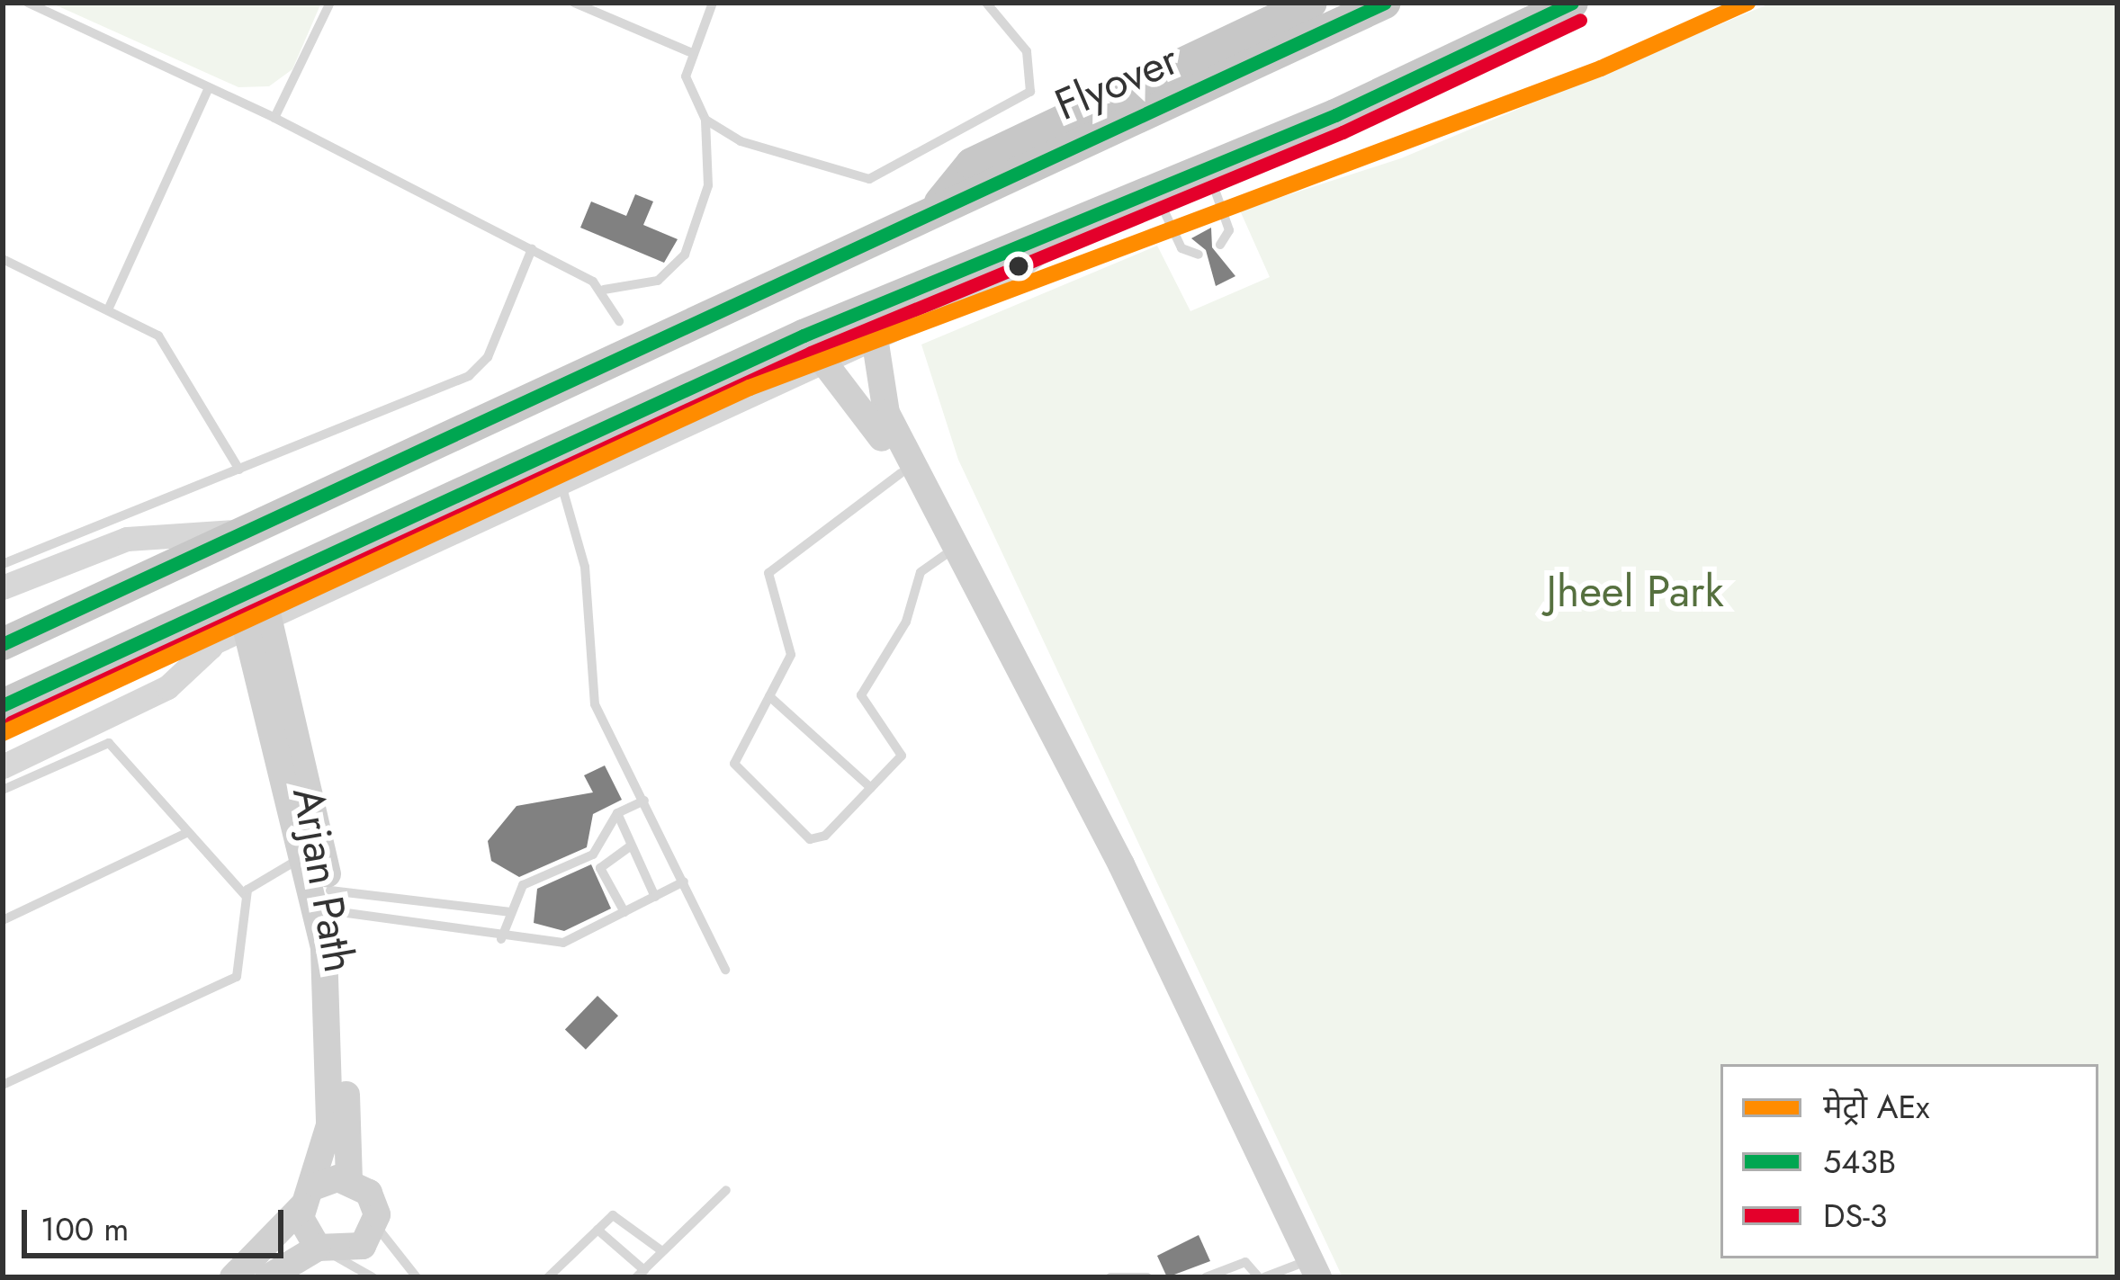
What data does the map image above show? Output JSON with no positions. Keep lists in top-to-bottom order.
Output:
{
  "streets": {
    "highway": ["Flyover"],
    "main road": ["Arjan Path"]
  },
  "parks": ["Jheel Park"],
  "lines": ["metro line AEx", "transit line 543B", "transit line DS-3"],
  "legend": ["मेट्रो AEx", "543B", "DS-3"],
  "scale_bar": "100 m"
}
